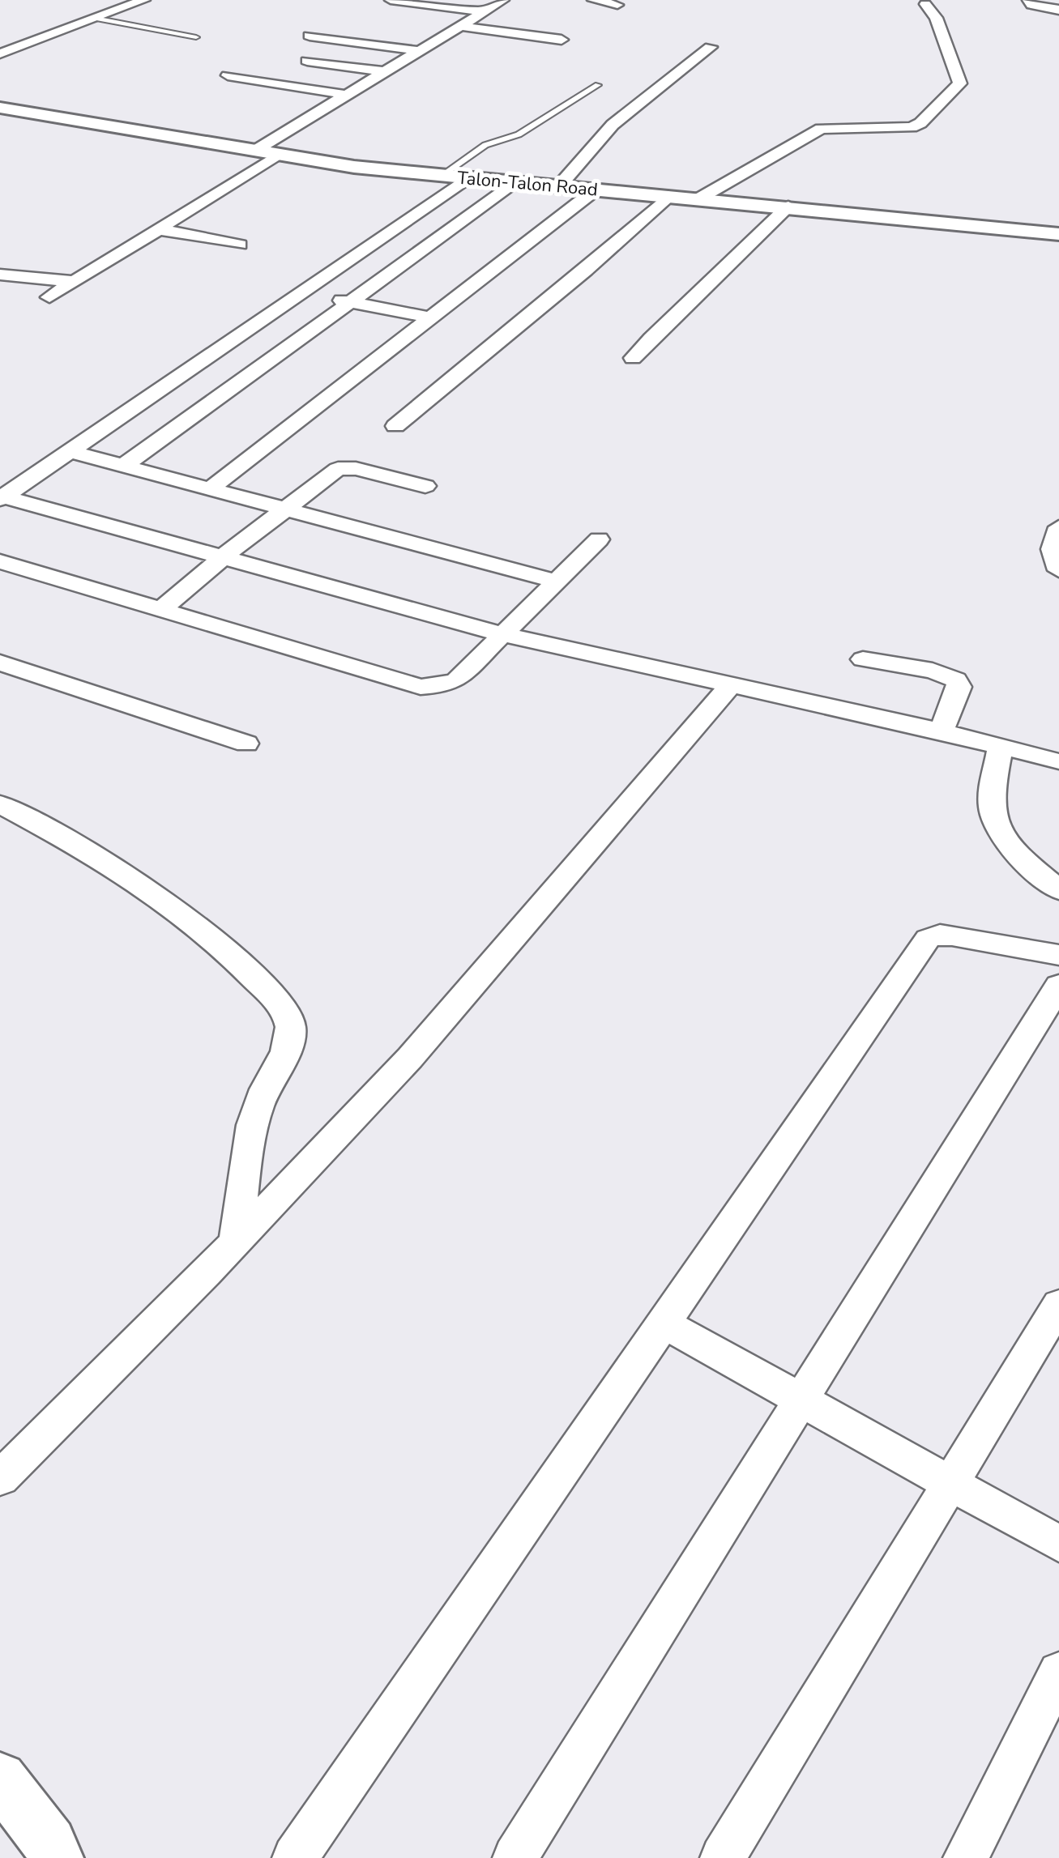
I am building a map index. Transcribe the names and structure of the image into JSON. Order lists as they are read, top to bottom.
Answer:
{
  "streets": {
    "street": ["Talon-Talon Road"]
  }
}
